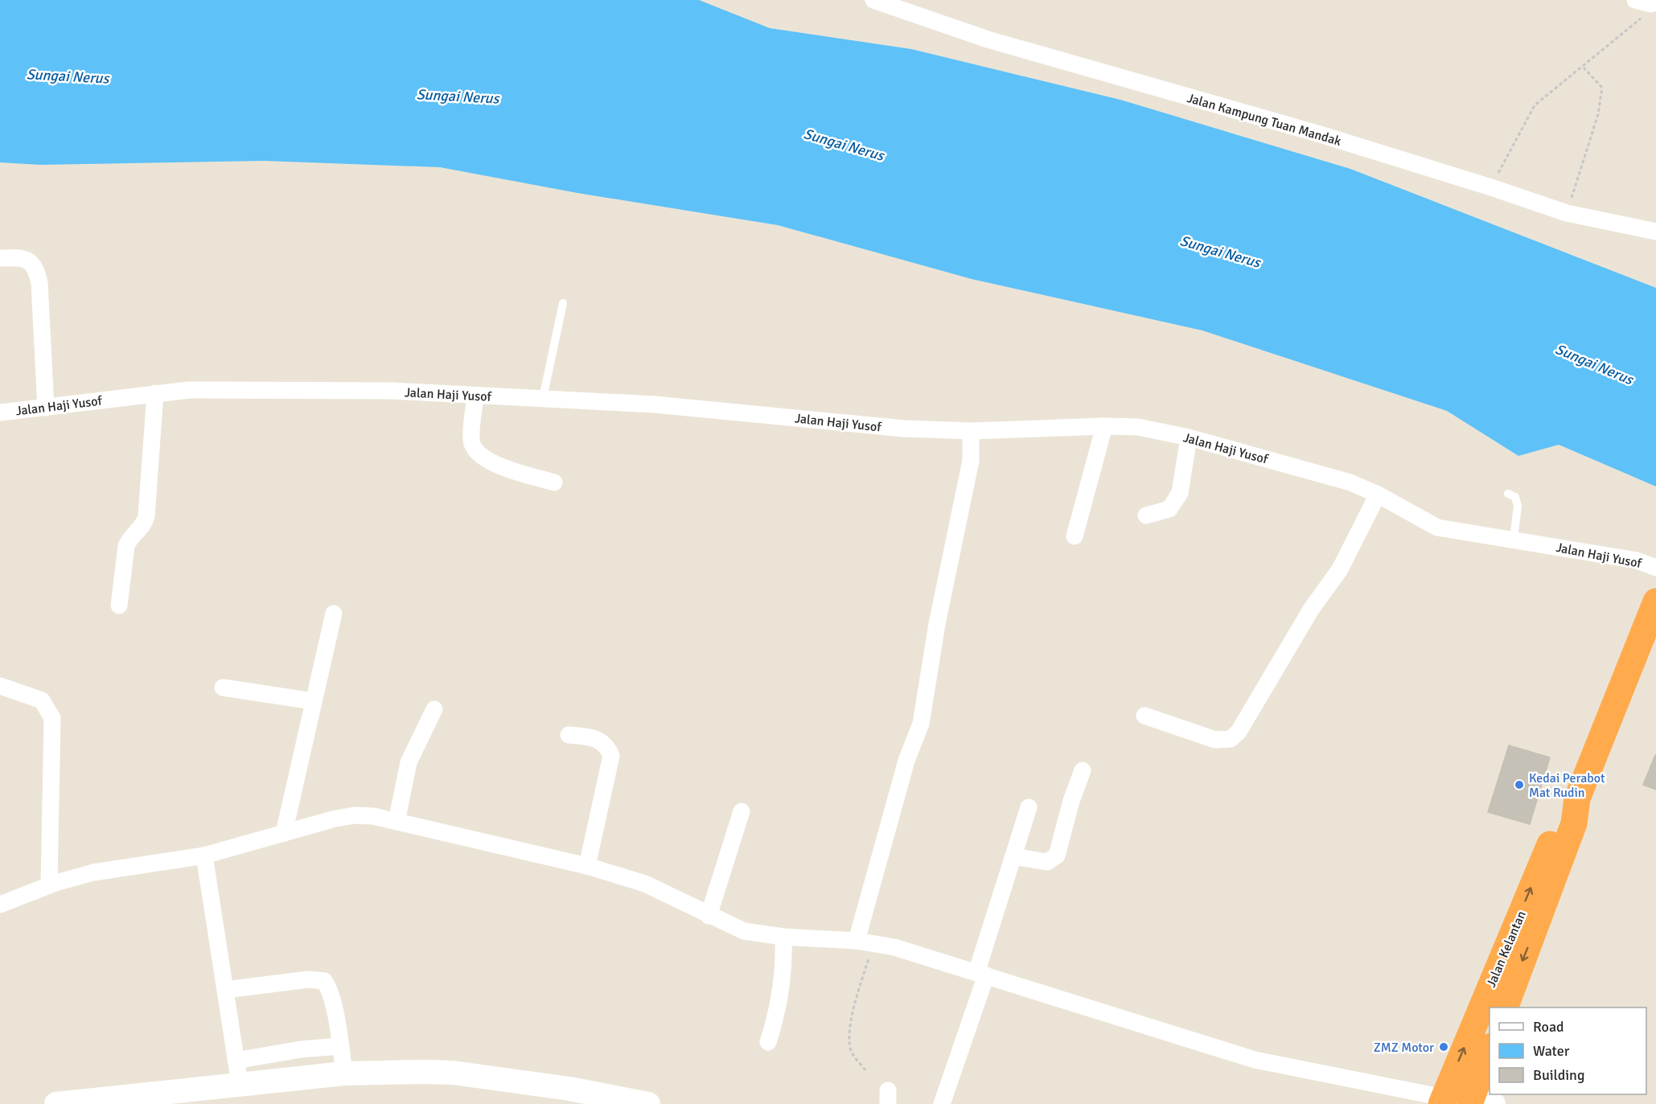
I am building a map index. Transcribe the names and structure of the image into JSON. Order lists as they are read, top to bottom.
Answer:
{
  "streets": {
    "highway": ["Jalan Kelantan"],
    "street": ["Jalan Kampung Tuan Mandak", "Jalan Haji Yusof"]
  },
  "water": ["Sungai Nerus"],
  "places": ["Kedai Perabot Mat Rudin", "ZMZ Motor"],
  "legend": ["Road", "Water", "Building"]
}
